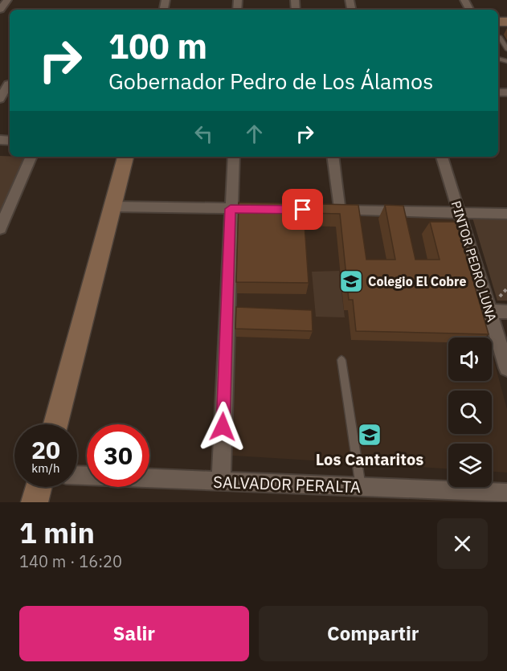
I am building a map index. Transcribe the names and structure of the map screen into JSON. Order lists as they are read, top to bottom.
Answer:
{
  "streets": {
    "street": ["PINTOR PEDRO LUNA", "SALVADOR PERALTA"]
  },
  "places": {
    "school or university": ["Colegio El Cobre", "Los Cantaritos"]
  },
  "page": {
    "turn": ["100 m", "Gobernador Pedro de Los Álamos"],
    "speed": "20 km/h",
    "limit": "30",
    "heading": ["1 min", "140 m · 16:20"],
    "buttons": ["Salir", "Compartir"]
  }
}
